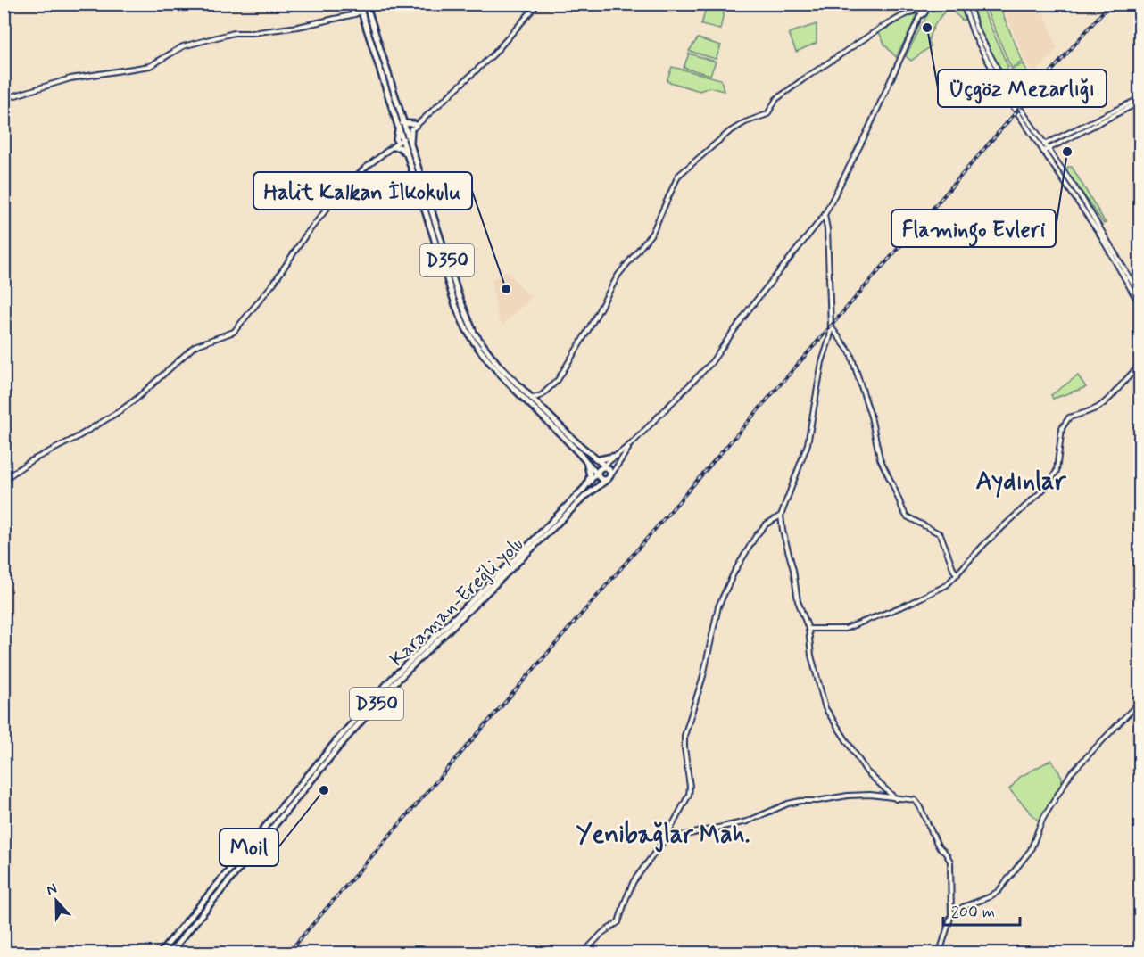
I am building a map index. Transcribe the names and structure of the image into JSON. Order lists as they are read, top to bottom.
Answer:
{
  "streets": {
    "highway": ["D350", "Karaman-Ereğli yolu"]
  },
  "crossings": [
    ["D350", "Karaman-Ereğli yolu"]
  ],
  "districts": ["Aydınlar", "Yenibağlar Mah."],
  "places": [
    "Üçgöz Mezarlığı",
    "Flamingo Evleri",
    "Halit Kalkan İlkokulu",
    "Moil"
  ],
  "scale_bar": "200 m",
  "north": "top"
}
